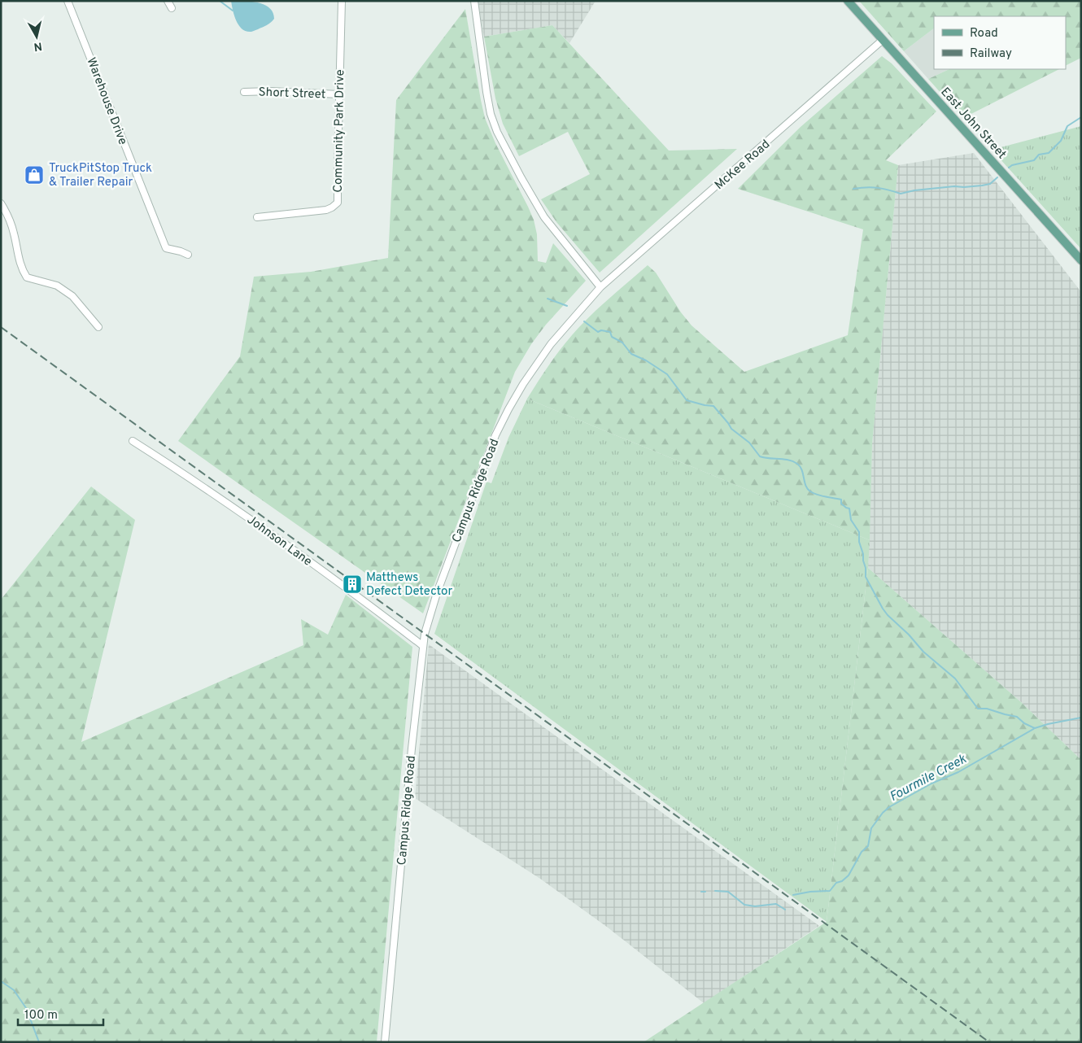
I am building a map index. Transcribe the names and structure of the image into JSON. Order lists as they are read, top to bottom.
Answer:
{
  "streets": {
    "main road": ["East John Street"],
    "street": [
      "Short Street",
      "Warehouse Drive",
      "Community Park Drive",
      "McKee Road",
      "Campus Ridge Road",
      "Johnson Lane"
    ]
  },
  "crossings": [
    ["Short Street", "Community Park Drive"],
    ["East John Street", "McKee Road"],
    ["McKee Road", "Campus Ridge Road"],
    ["Campus Ridge Road", "Johnson Lane"]
  ],
  "water": ["Fourmile Creek"],
  "places": {
    "shop": ["TruckPitStop Truck & Trailer Repair"],
    "building": ["Matthews Defect Detector"]
  },
  "legend": ["Road", "Railway"],
  "scale_bar": "100 m",
  "north": "bottom"
}
